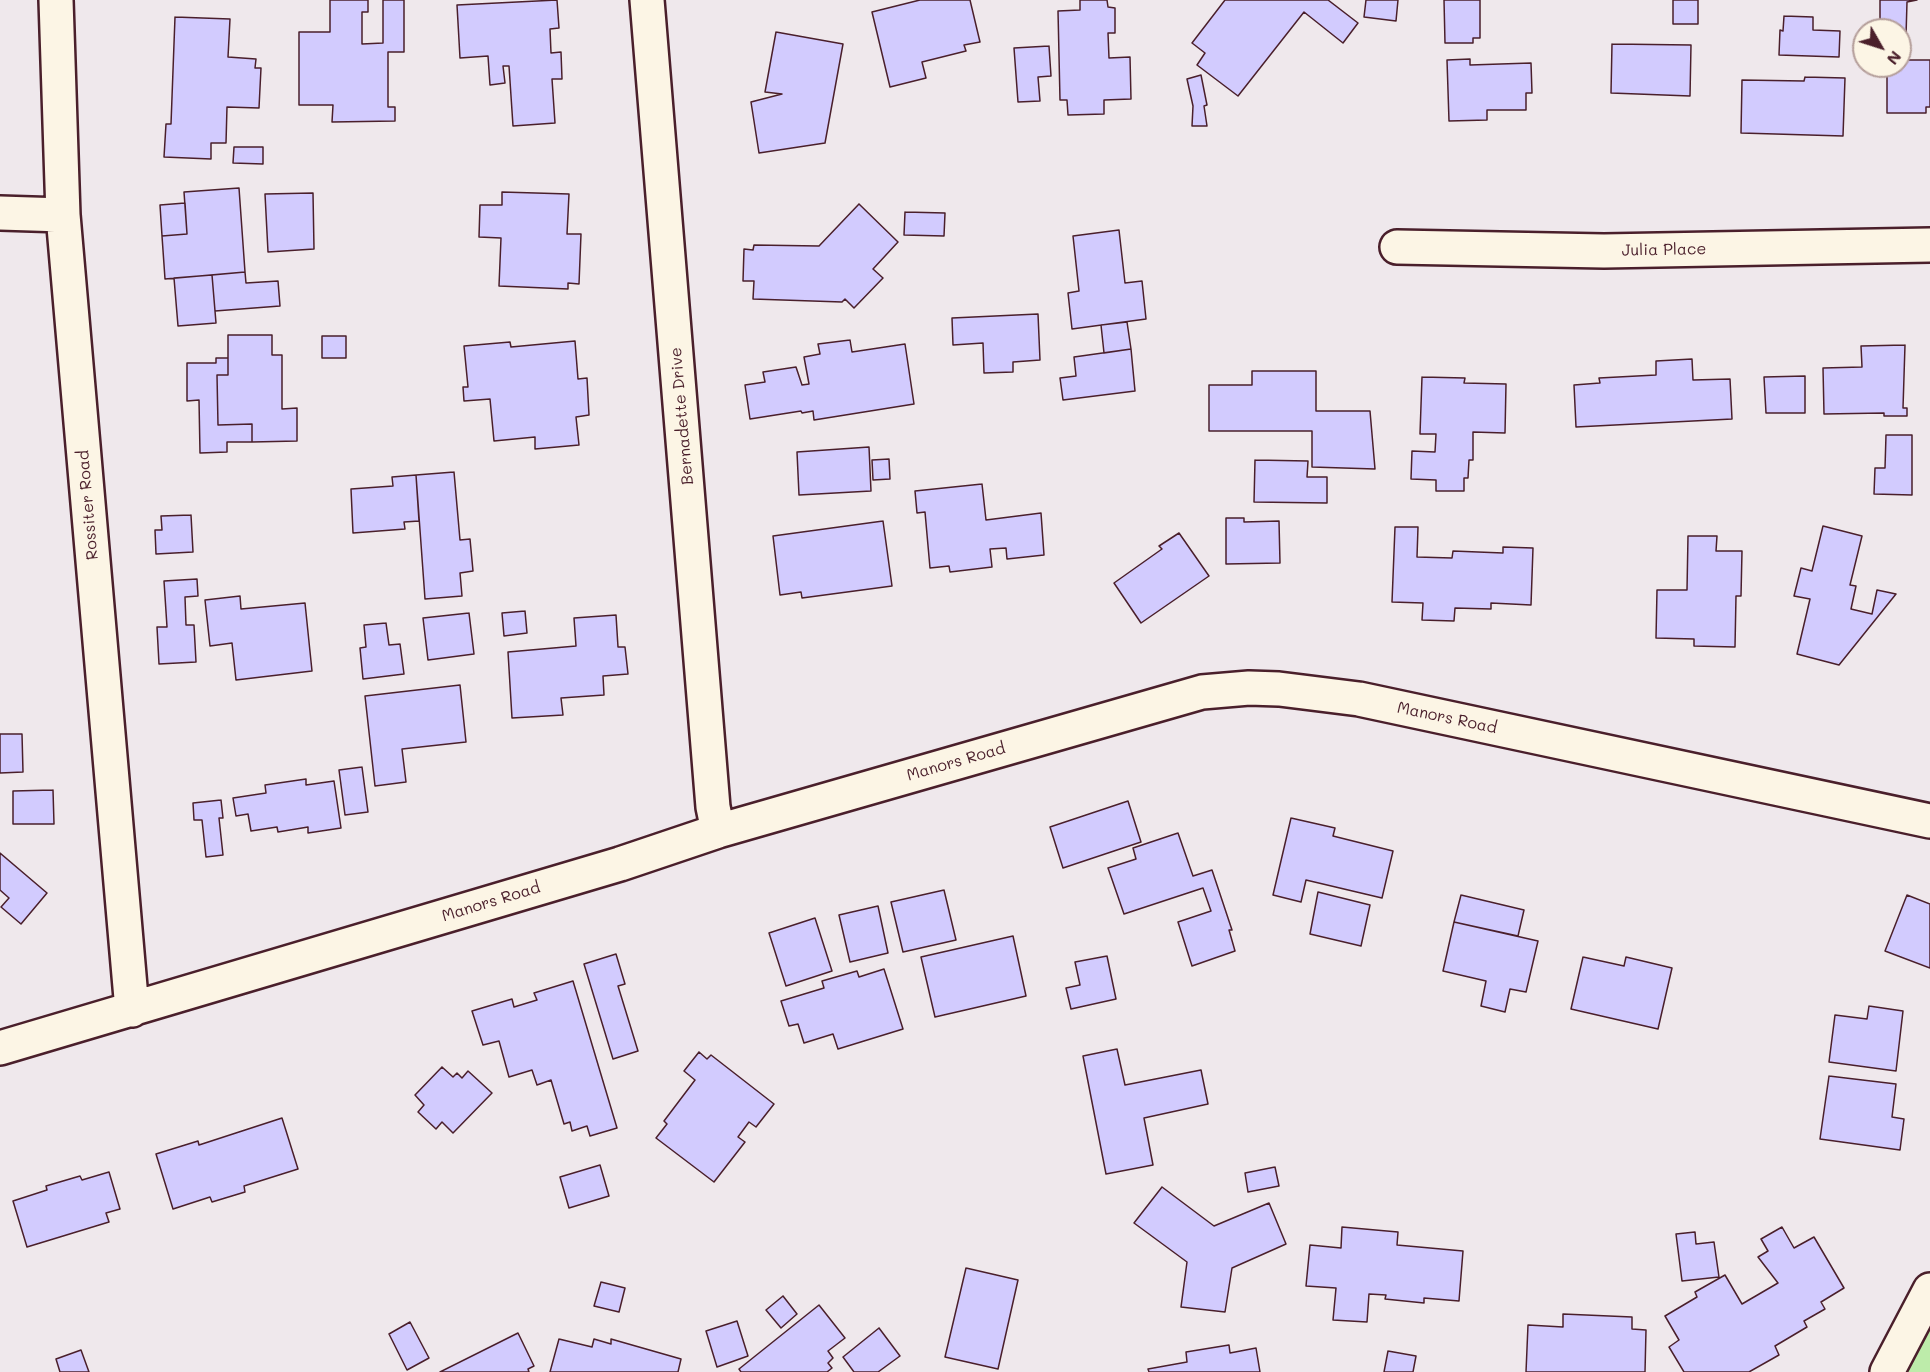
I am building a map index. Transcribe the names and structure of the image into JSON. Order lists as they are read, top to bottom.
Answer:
{
  "streets": {
    "street": [
      "Julia Place",
      "Bernadette Drive",
      "Rossiter Road",
      "Manors Road"
    ]
  },
  "crossings": [
    ["Bernadette Drive", "Manors Road"],
    ["Rossiter Road", "Manors Road"]
  ],
  "north": "bottom right"
}
